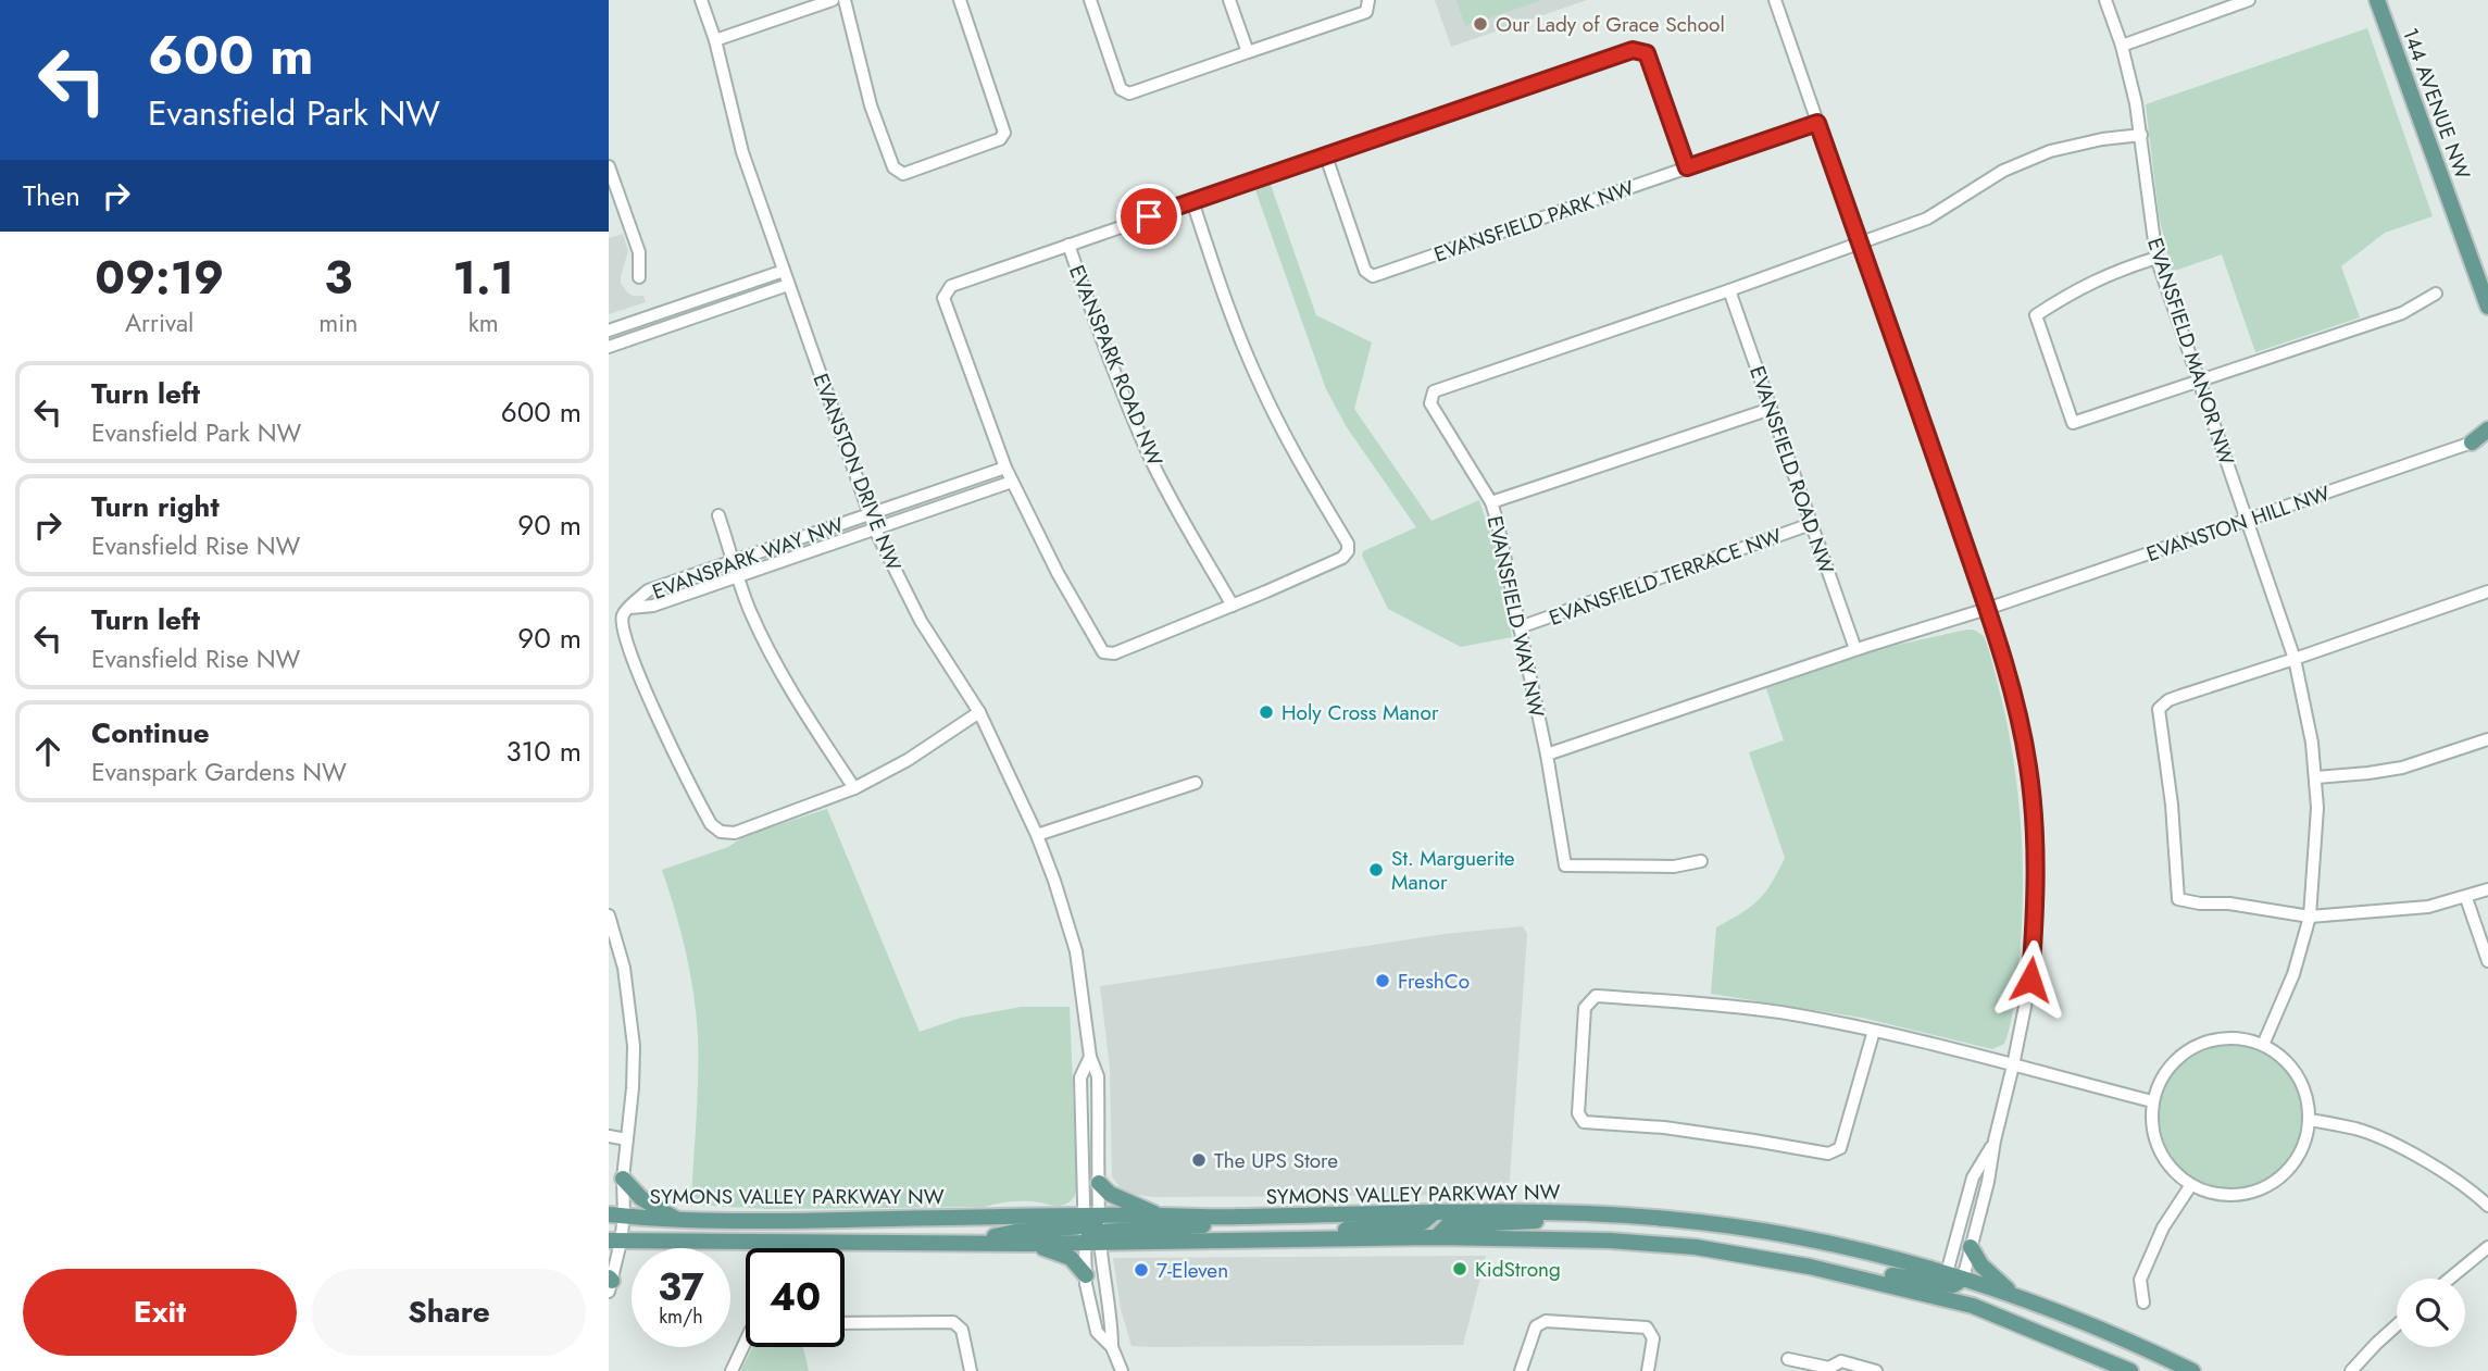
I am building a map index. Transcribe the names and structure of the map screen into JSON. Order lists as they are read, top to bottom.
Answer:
{
  "streets": {
    "main road": ["144 AVENUE NW", "SYMONS VALLEY PARKWAY NW"],
    "street": [
      "EVANSFIELD PARK NW",
      "EVANSFIELD MANOR NW",
      "EVANSPARK ROAD NW",
      "EVANSFIELD ROAD NW",
      "EVANSTON DRIVE NW",
      "EVANSTON HILL NW",
      "EVANSPARK WAY NW",
      "EVANSFIELD TERRACE NW",
      "EVANSFIELD WAY NW"
    ]
  },
  "crossings": [
    ["EVANSFIELD MANOR NW", "EVANSTON HILL NW"],
    ["EVANSFIELD MANOR NW", "EVANSFIELD WAY NW"],
    ["EVANSFIELD ROAD NW", "EVANSFIELD TERRACE NW"],
    ["EVANSFIELD ROAD NW", "EVANSFIELD WAY NW"],
    ["EVANSTON DRIVE NW", "EVANSPARK WAY NW"],
    ["EVANSTON DRIVE NW", "SYMONS VALLEY PARKWAY NW"],
    ["EVANSFIELD TERRACE NW", "EVANSFIELD WAY NW"]
  ],
  "places": [
    "Our Lady of Grace School",
    "Holy Cross Manor",
    "St. Marguerite Manor",
    "FreshCo",
    "The UPS Store",
    "KidStrong",
    "7-Eleven"
  ],
  "page": {
    "turn": ["600 m", "Evansfield Park NW"],
    "then": "Then",
    "eta": [
      "09:19",
      "Arrival",
      "3",
      "min",
      "1.1",
      "km"
    ],
    "list": [
      {
        "name": "Turn left",
        "note": "Evansfield Park NW",
        "value": "600 m"
      },
      {
        "name": "Turn right",
        "note": "Evansfield Rise NW",
        "value": "90 m"
      },
      {
        "name": "Turn left",
        "note": "Evansfield Rise NW",
        "value": "90 m"
      },
      {
        "name": "Continue",
        "note": "Evanspark Gardens NW",
        "value": "310 m"
      }
    ],
    "speed": "37 km/h",
    "limit": "40",
    "buttons": ["Exit", "Share"]
  }
}
